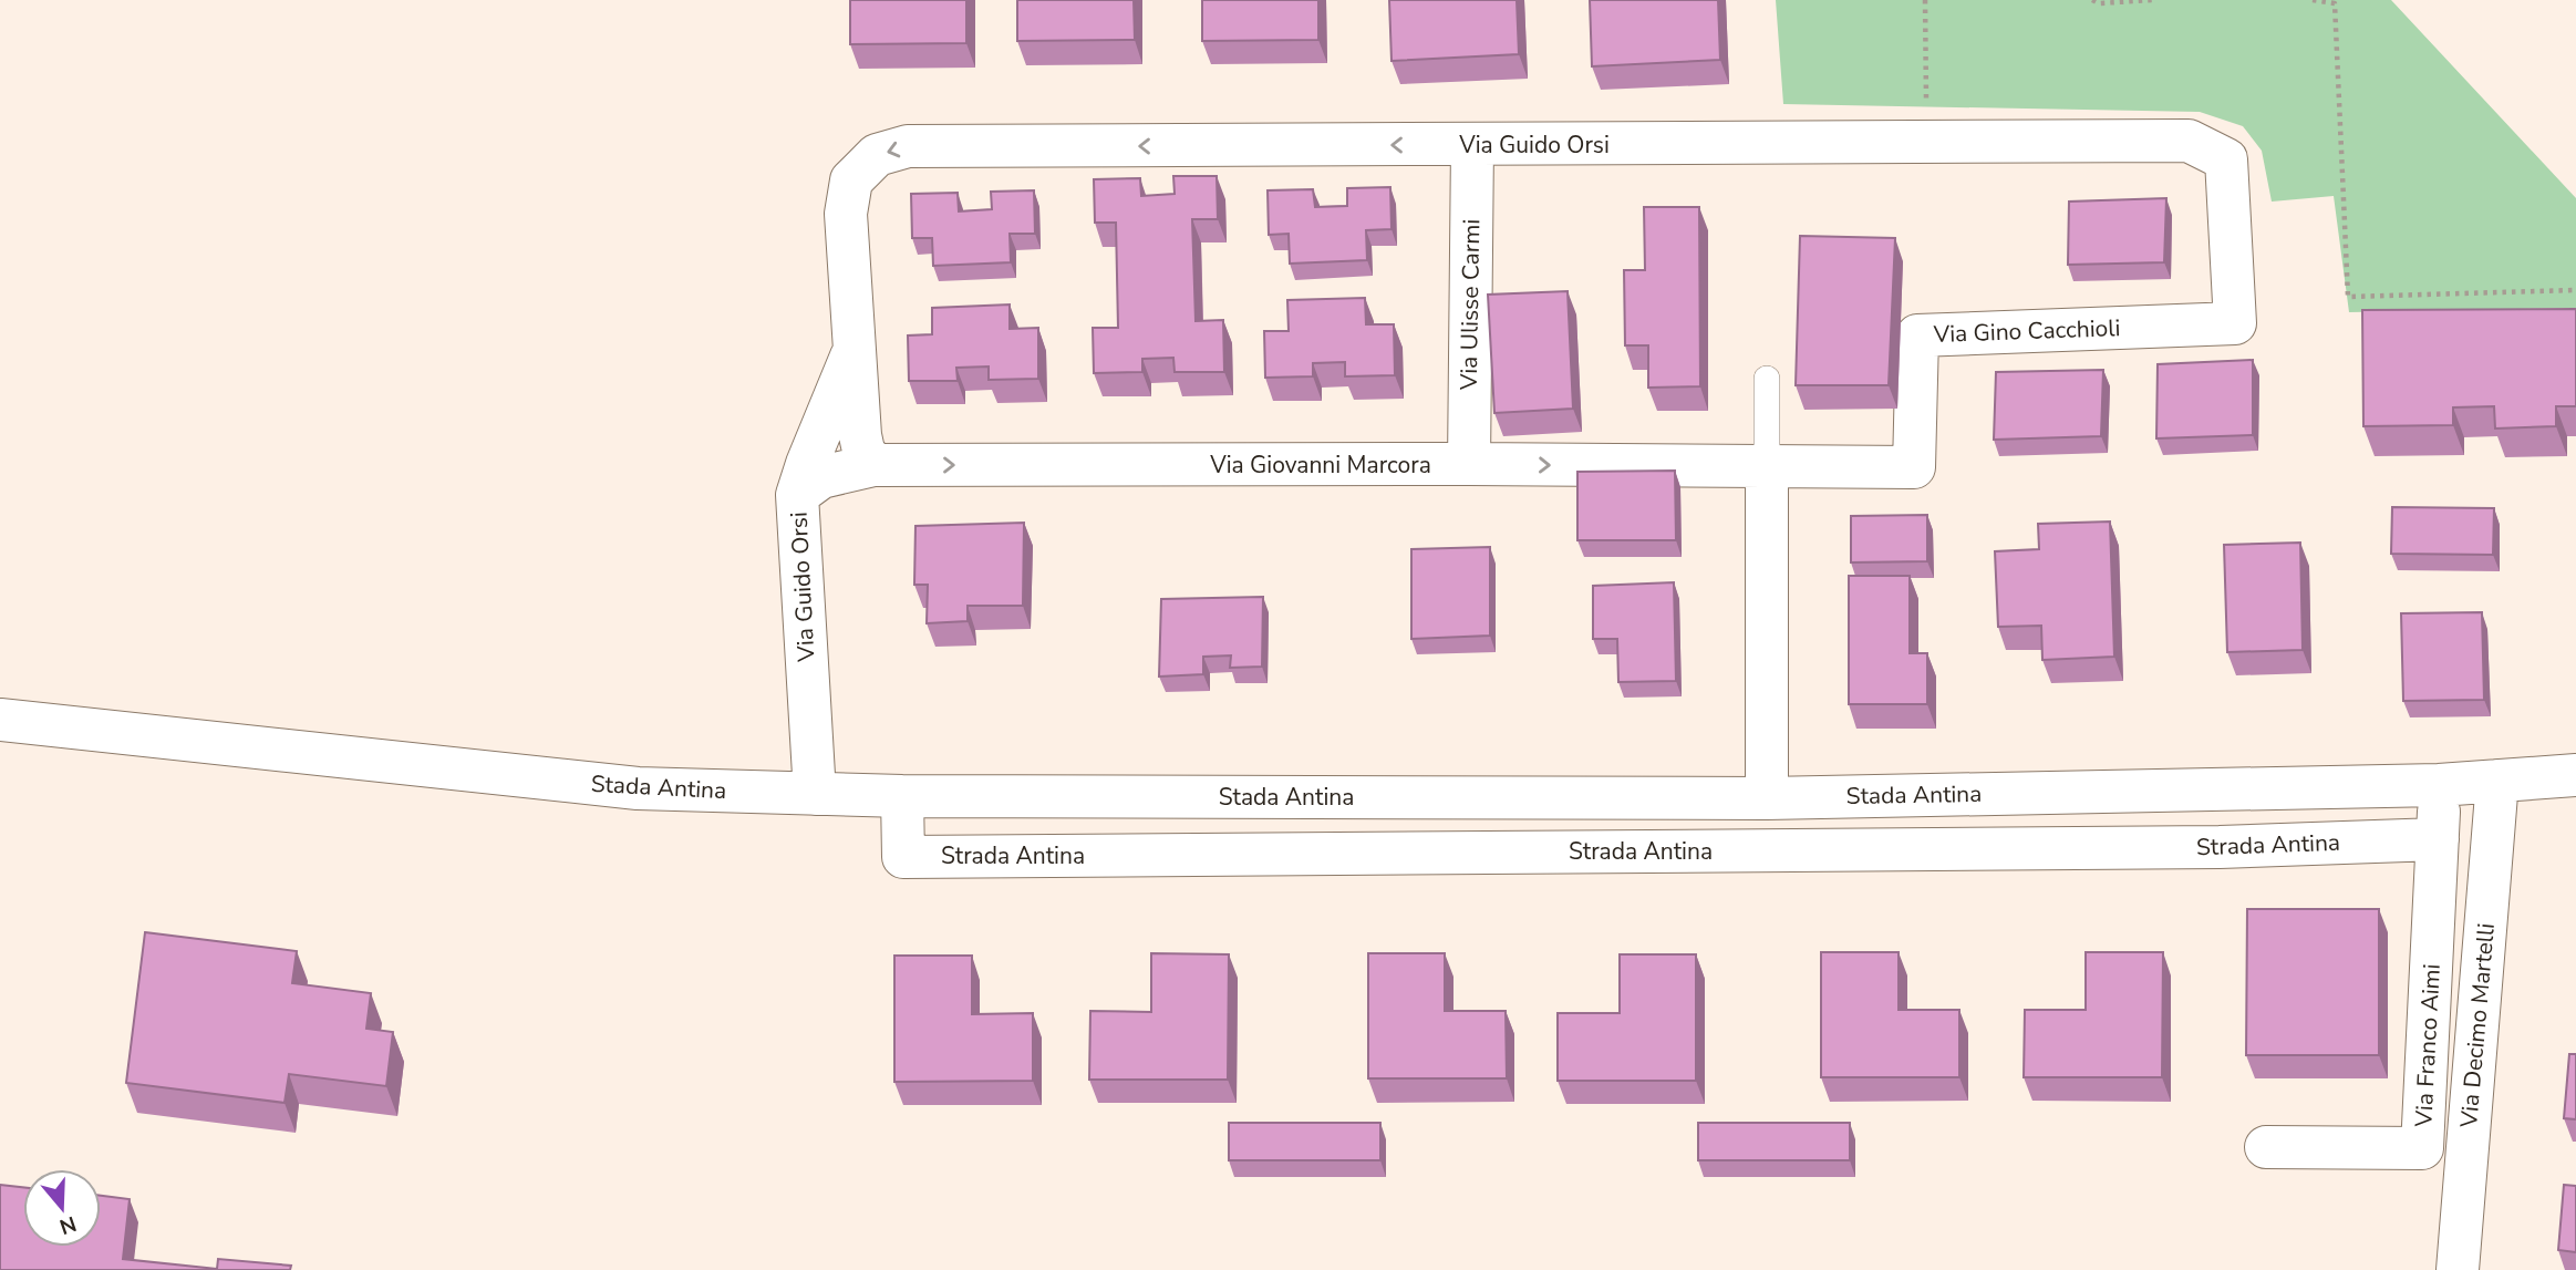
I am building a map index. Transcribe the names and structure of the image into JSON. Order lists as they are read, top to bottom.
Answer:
{
  "streets": {
    "street": [
      "Via Guido Orsi",
      "Via Ulisse Carmi",
      "Via Gino Cacchioli",
      "Via Giovanni Marcora",
      "Stada Antina",
      "Strada Antina",
      "Via Decimo Martelli",
      "Via Franco Aimi"
    ]
  },
  "crossings": [
    ["Via Guido Orsi", "Via Ulisse Carmi"],
    ["Via Guido Orsi", "Via Gino Cacchioli"],
    ["Via Guido Orsi", "Via Giovanni Marcora"],
    ["Via Guido Orsi", "Stada Antina"],
    ["Via Ulisse Carmi", "Via Giovanni Marcora"],
    ["Via Gino Cacchioli", "Via Giovanni Marcora"],
    ["Stada Antina", "Strada Antina"],
    ["Stada Antina", "Via Decimo Martelli"],
    ["Stada Antina", "Via Franco Aimi"],
    ["Strada Antina", "Via Franco Aimi"]
  ],
  "one_way": ["Via Giovanni Marcora"],
  "north": "bottom"
}
